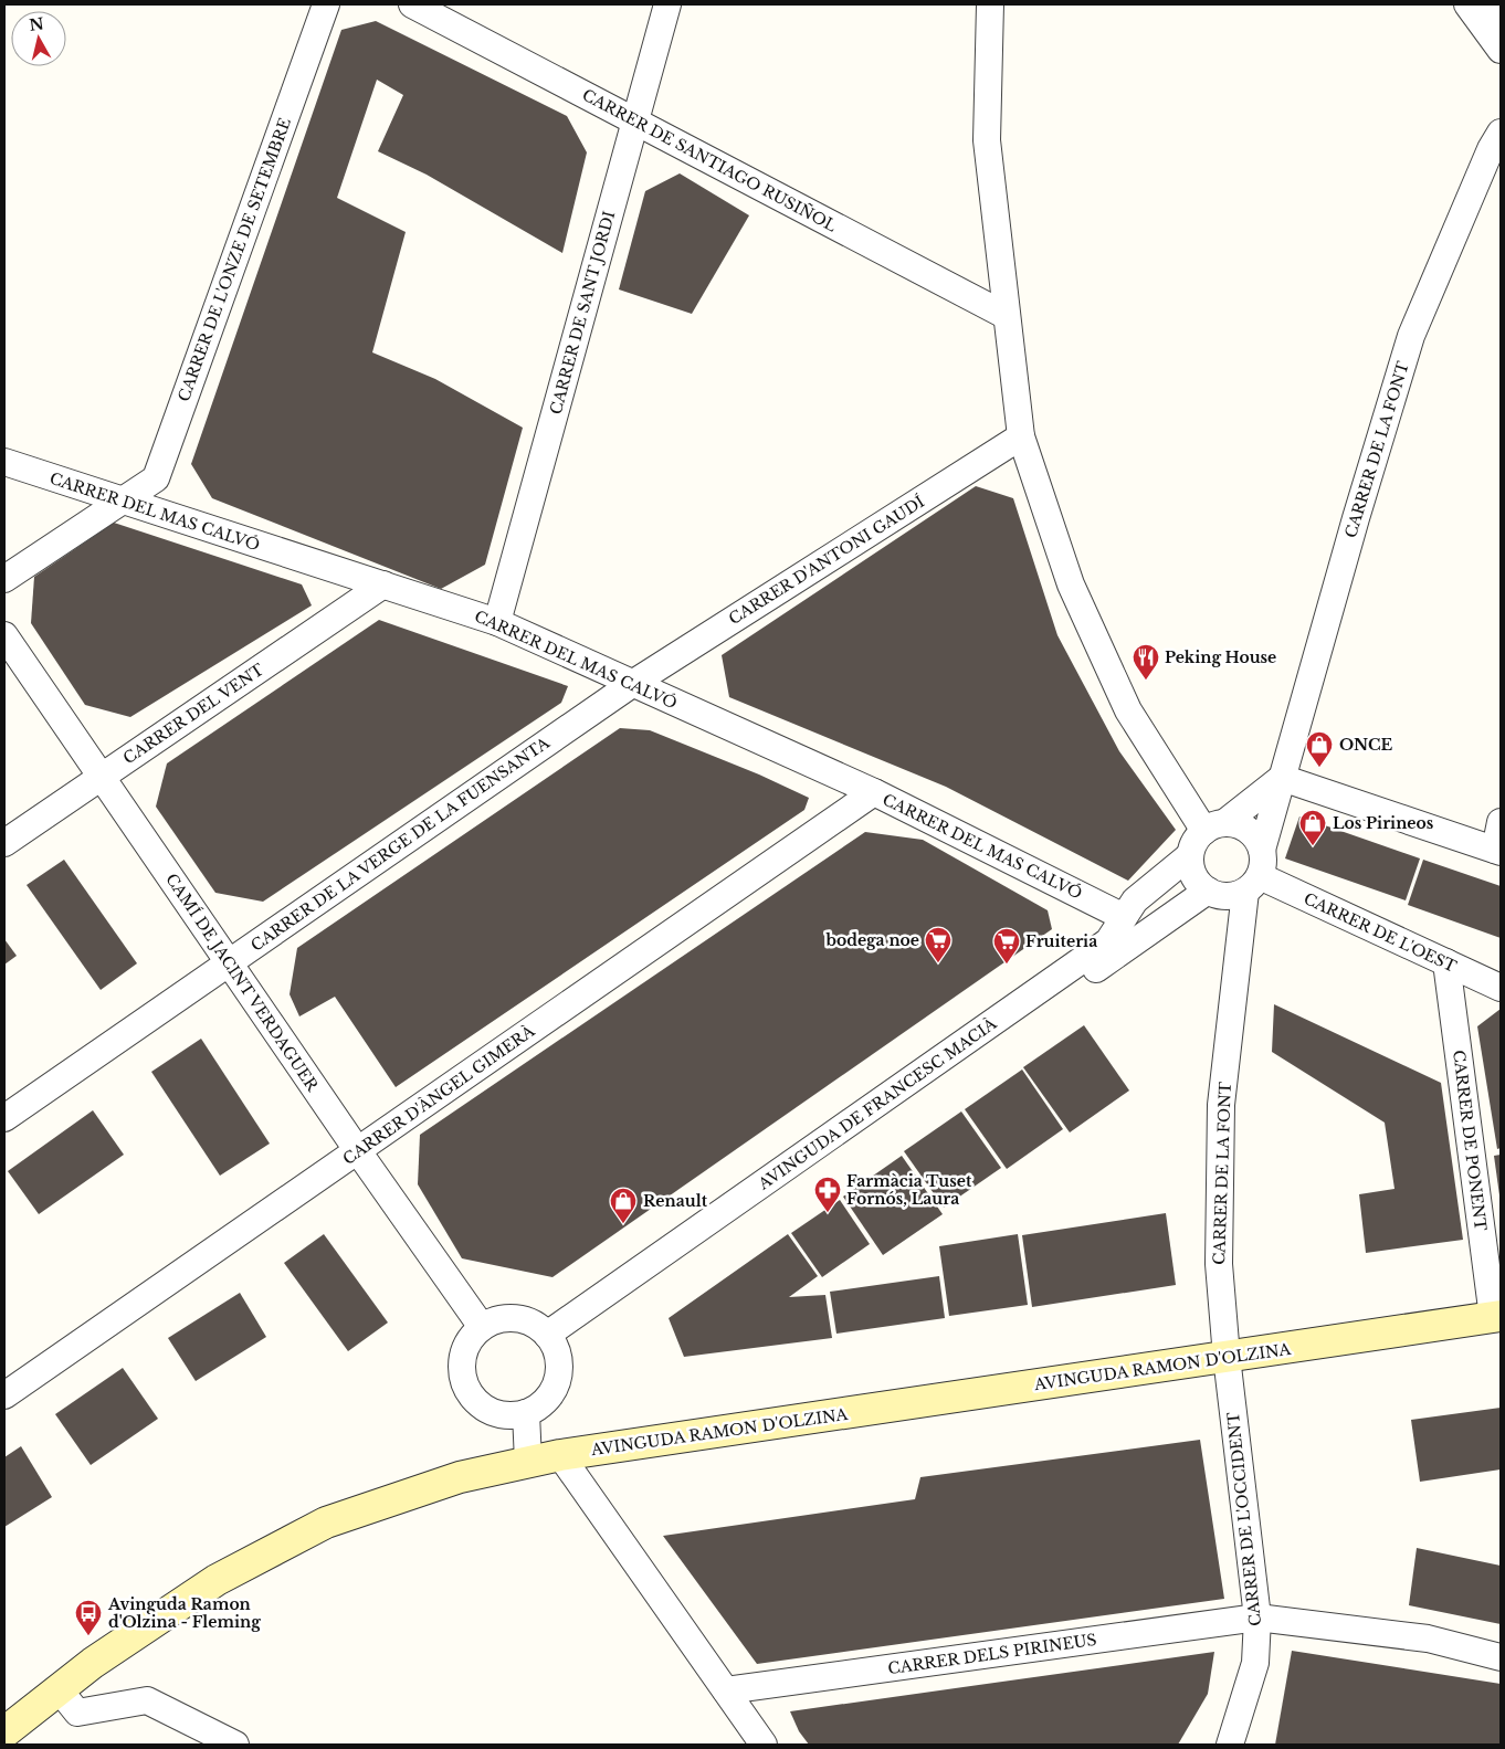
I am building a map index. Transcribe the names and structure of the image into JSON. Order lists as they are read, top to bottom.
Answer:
{
  "streets": {
    "street": [
      "CARRER DE SANTIAGO RUSIÑOL",
      "CARRER DE L'ONZE DE SETEMBRE",
      "CARRER DE SANT JORDI",
      "CARRER DE LA FONT",
      "CARRER DEL MAS CALVÓ",
      "CARRER D'ANTONI GAUDÍ",
      "CARRER DEL VENT",
      "CARRER DE LA VERGE DE LA FUENSANTA",
      "CARRER DE L'OEST",
      "CAMÍ DE JACINT VERDAGUER",
      "CARRER D'ÀNGEL GIMERÀ",
      "AVINGUDA DE FRANCESC MACIÀ",
      "CARRER DE PONENT",
      "AVINGUDA RAMON D'OLZINA",
      "CARRER DE L'OCCIDENT",
      "CARRER DELS PIRINEUS"
    ]
  },
  "crossings": [
    ["CARRER DE SANTIAGO RUSIÑOL", "CARRER DE SANT JORDI"],
    ["CARRER DE L'ONZE DE SETEMBRE", "CARRER DEL MAS CALVÓ"],
    ["CARRER DE SANT JORDI", "CARRER DEL MAS CALVÓ"],
    ["CARRER DE LA FONT", "CARRER DE L'OEST"],
    ["CARRER DE LA FONT", "AVINGUDA DE FRANCESC MACIÀ"],
    ["CARRER DE LA FONT", "AVINGUDA RAMON D'OLZINA"],
    ["CARRER DE LA FONT", "CARRER DE L'OCCIDENT"],
    ["CARRER DEL MAS CALVÓ", "CARRER D'ANTONI GAUDÍ"],
    ["CARRER DEL MAS CALVÓ", "CARRER DEL VENT"],
    ["CARRER DEL MAS CALVÓ", "CARRER DE LA VERGE DE LA FUENSANTA"],
    ["CARRER DEL MAS CALVÓ", "CARRER D'ÀNGEL GIMERÀ"],
    ["CARRER DEL MAS CALVÓ", "AVINGUDA DE FRANCESC MACIÀ"],
    ["CARRER D'ANTONI GAUDÍ", "CARRER DE LA VERGE DE LA FUENSANTA"],
    ["CARRER DEL VENT", "CAMÍ DE JACINT VERDAGUER"],
    ["CARRER DE LA VERGE DE LA FUENSANTA", "CAMÍ DE JACINT VERDAGUER"],
    ["CARRER DE L'OEST", "AVINGUDA DE FRANCESC MACIÀ"],
    ["CARRER DE L'OEST", "CARRER DE PONENT"],
    ["CAMÍ DE JACINT VERDAGUER", "CARRER D'ÀNGEL GIMERÀ"],
    ["CAMÍ DE JACINT VERDAGUER", "AVINGUDA DE FRANCESC MACIÀ"],
    ["CARRER DE PONENT", "AVINGUDA RAMON D'OLZINA"],
    ["AVINGUDA RAMON D'OLZINA", "CARRER DE L'OCCIDENT"],
    ["CARRER DE L'OCCIDENT", "CARRER DELS PIRINEUS"]
  ],
  "places": {
    "restaurant": ["Peking House"],
    "shop": ["ONCE", "Los Pirineos", "Renault"],
    "supermarket": ["bodega noe", "Fruiteria"],
    "pharmacy": ["Farmàcia Tuset Fornós, Laura"],
    "bus stop": ["Avinguda Ramon d'Olzina - Fleming"]
  },
  "north": "top"
}
